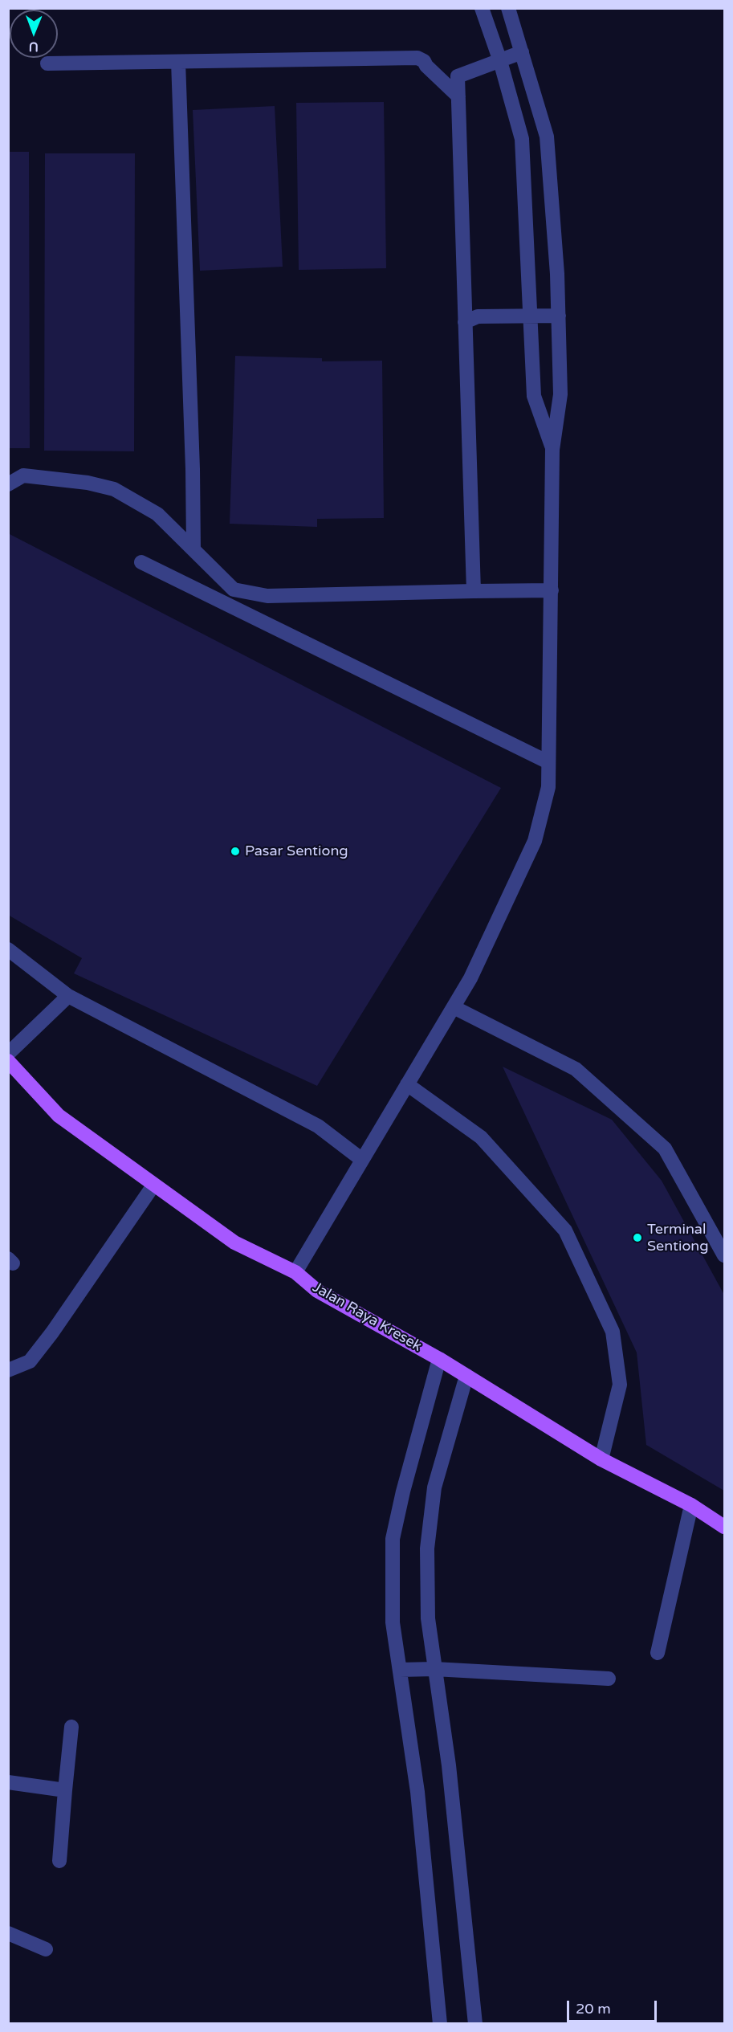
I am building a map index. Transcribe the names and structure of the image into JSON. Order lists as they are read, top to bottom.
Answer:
{
  "streets": {
    "main road": ["Jalan Raya Kresek"]
  },
  "places": ["Pasar Sentiong", "Terminal Sentiong"],
  "scale_bar": "20 m",
  "north": "bottom"
}
